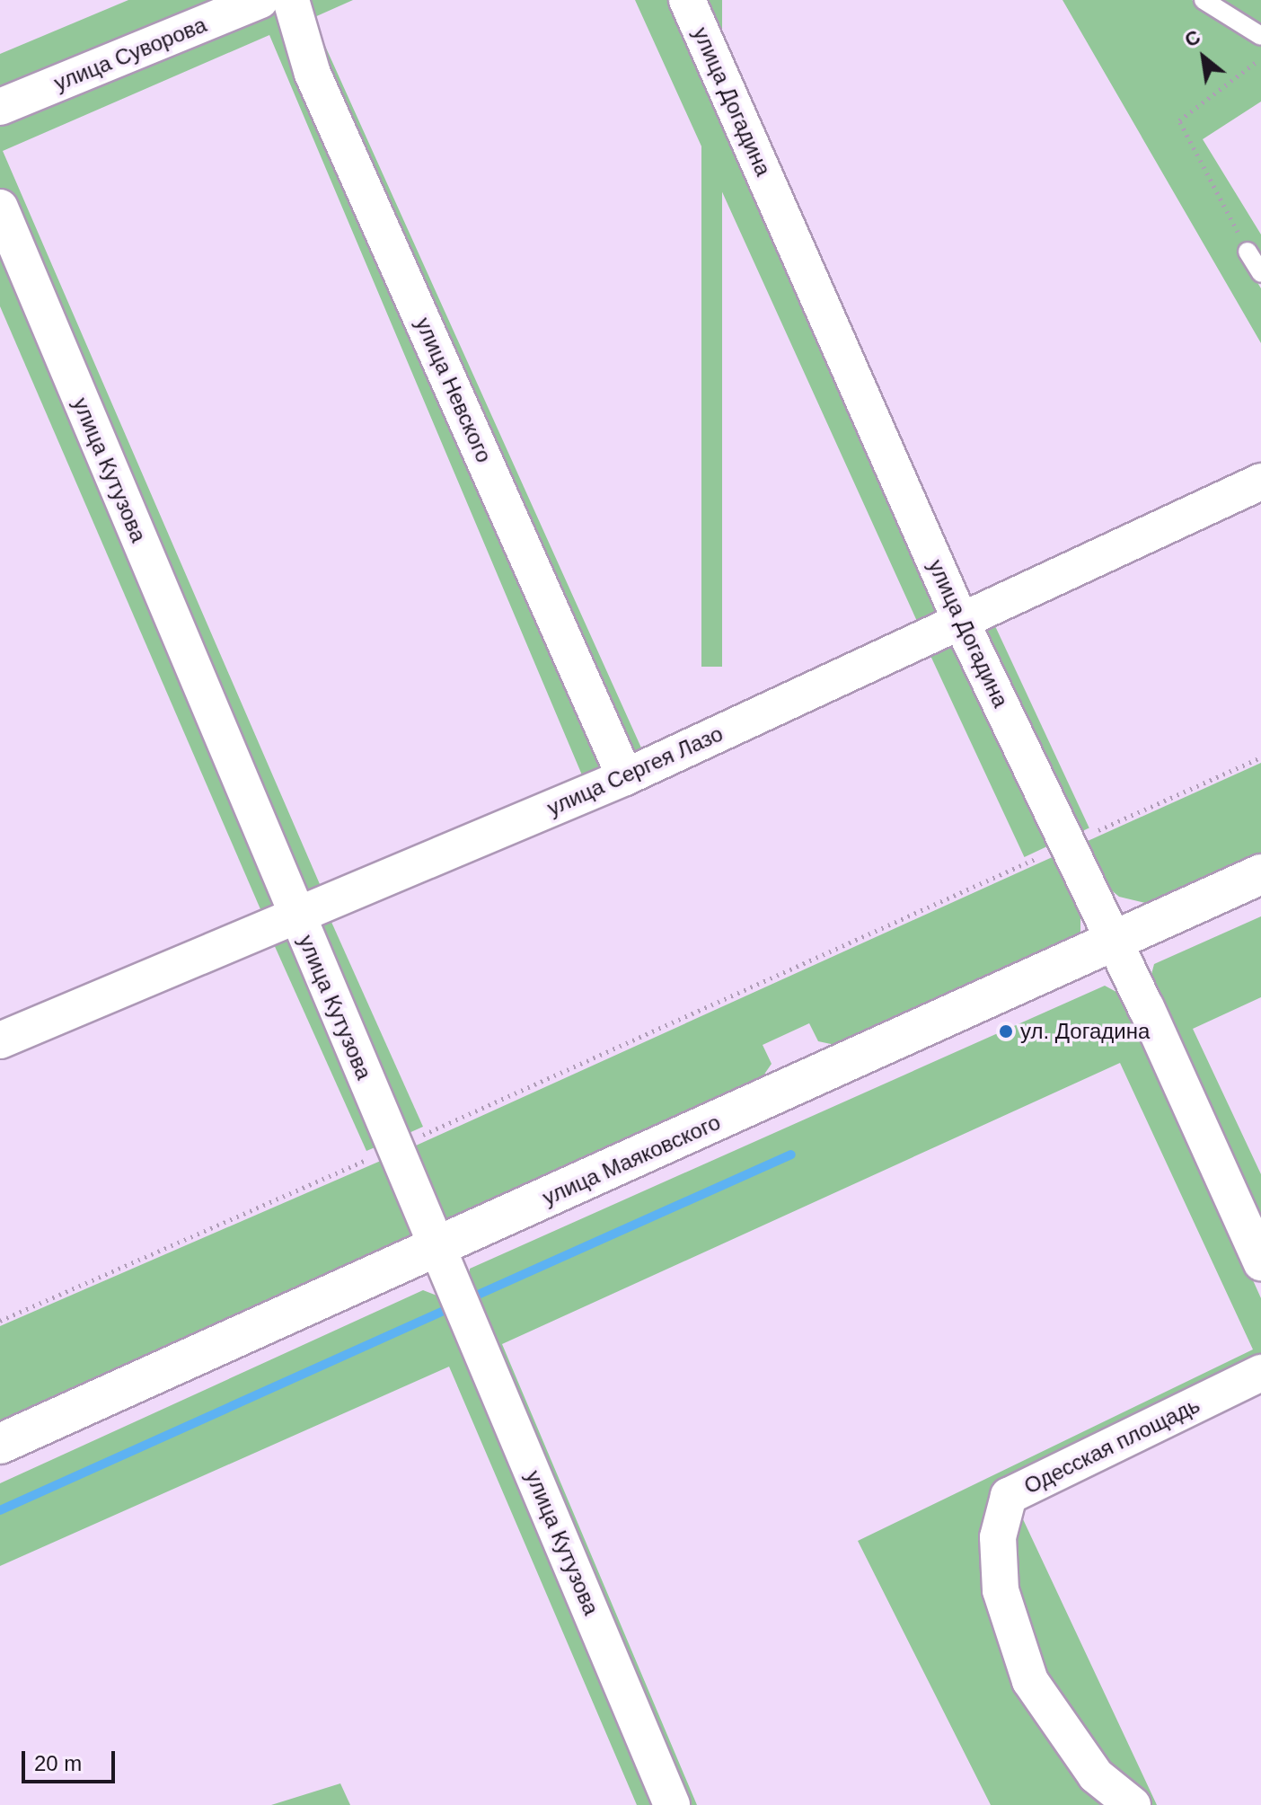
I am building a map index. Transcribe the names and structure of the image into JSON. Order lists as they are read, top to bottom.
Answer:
{
  "streets": {
    "main road": ["улица Маяковского"],
    "street": [
      "улица Суворова",
      "улица Догадина",
      "улица Невского",
      "улица Кутузова",
      "улица Сергея Лазо",
      "Одесская площадь"
    ]
  },
  "crossings": [
    ["улица Догадина", "улица Сергея Лазо"],
    ["улица Догадина", "улица Маяковского"],
    ["улица Невского", "улица Сергея Лазо"],
    ["улица Кутузова", "улица Сергея Лазо"],
    ["улица Кутузова", "улица Маяковского"]
  ],
  "places": ["ул. Догадина"],
  "scale_bar": "20 m",
  "north": "top left"
}
